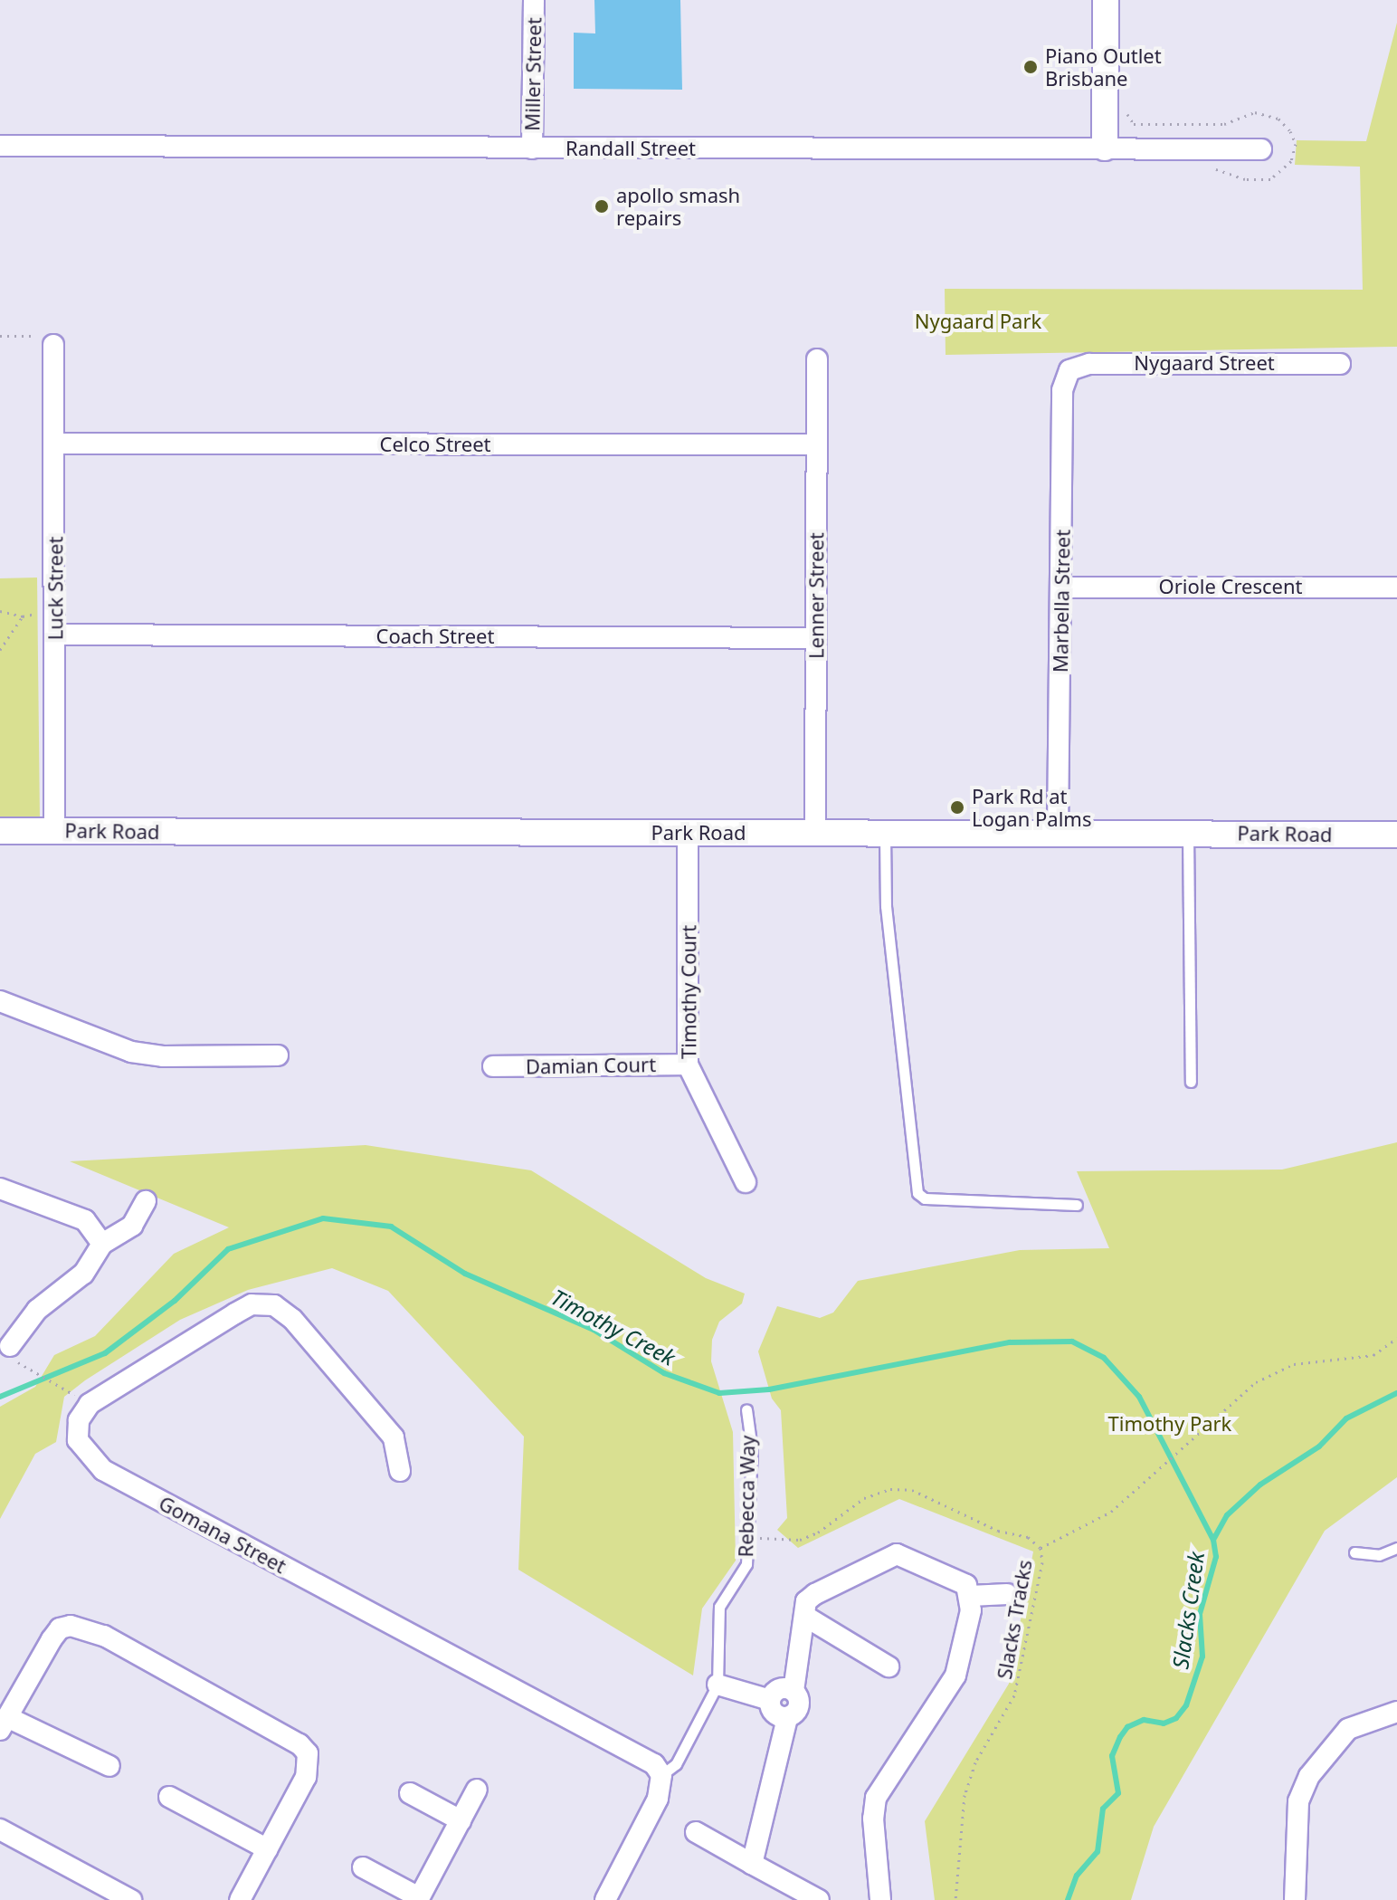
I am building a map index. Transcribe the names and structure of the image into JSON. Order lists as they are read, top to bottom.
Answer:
{
  "streets": {
    "street": [
      "Miller Street",
      "Randall Street",
      "Nygaard Street",
      "Celco Street",
      "Oriole Crescent",
      "Luck Street",
      "Lenner Street",
      "Marbella Street",
      "Coach Street",
      "Park Road",
      "Timothy Court",
      "Damian Court",
      "Gomana Street"
    ],
    "lane": ["Rebecca Way"],
    "path": ["Slacks Tracks"]
  },
  "crossings": [
    ["Miller Street", "Randall Street"],
    ["Nygaard Street", "Marbella Street"],
    ["Celco Street", "Luck Street"],
    ["Celco Street", "Lenner Street"],
    ["Oriole Crescent", "Marbella Street"],
    ["Luck Street", "Coach Street"],
    ["Luck Street", "Park Road"],
    ["Lenner Street", "Coach Street"],
    ["Lenner Street", "Park Road"],
    ["Marbella Street", "Park Road"],
    ["Park Road", "Timothy Court"],
    ["Timothy Court", "Damian Court"],
    ["Rebecca Way", "Gomana Street"],
    ["Rebecca Way", "Slacks Tracks"]
  ],
  "water": ["Timothy Creek", "Slacks Creek"],
  "parks": ["Nygaard Park", "Timothy Park"],
  "places": ["Piano Outlet Brisbane", "apollo smash repairs", "Park Rd at Logan Palms"]
}
